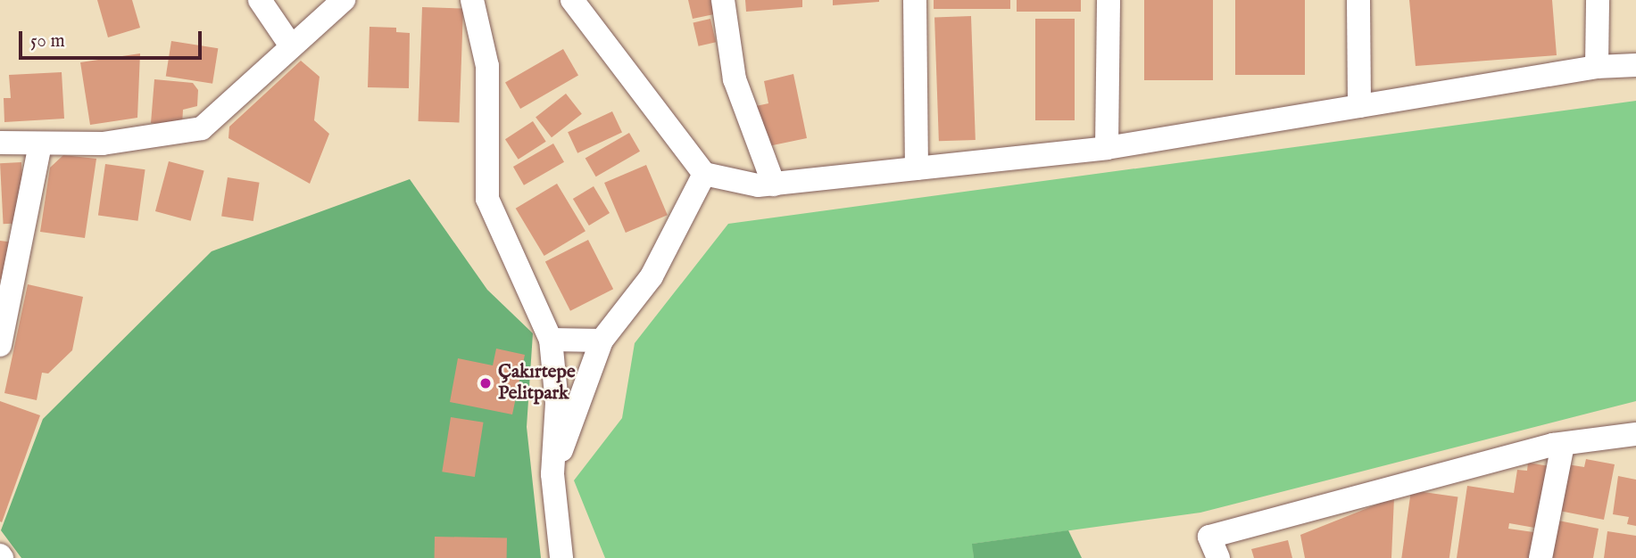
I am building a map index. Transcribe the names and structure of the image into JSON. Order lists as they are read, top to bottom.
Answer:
{
  "places": ["Çakırtepe Pelitpark"],
  "scale_bar": "50 m"
}
